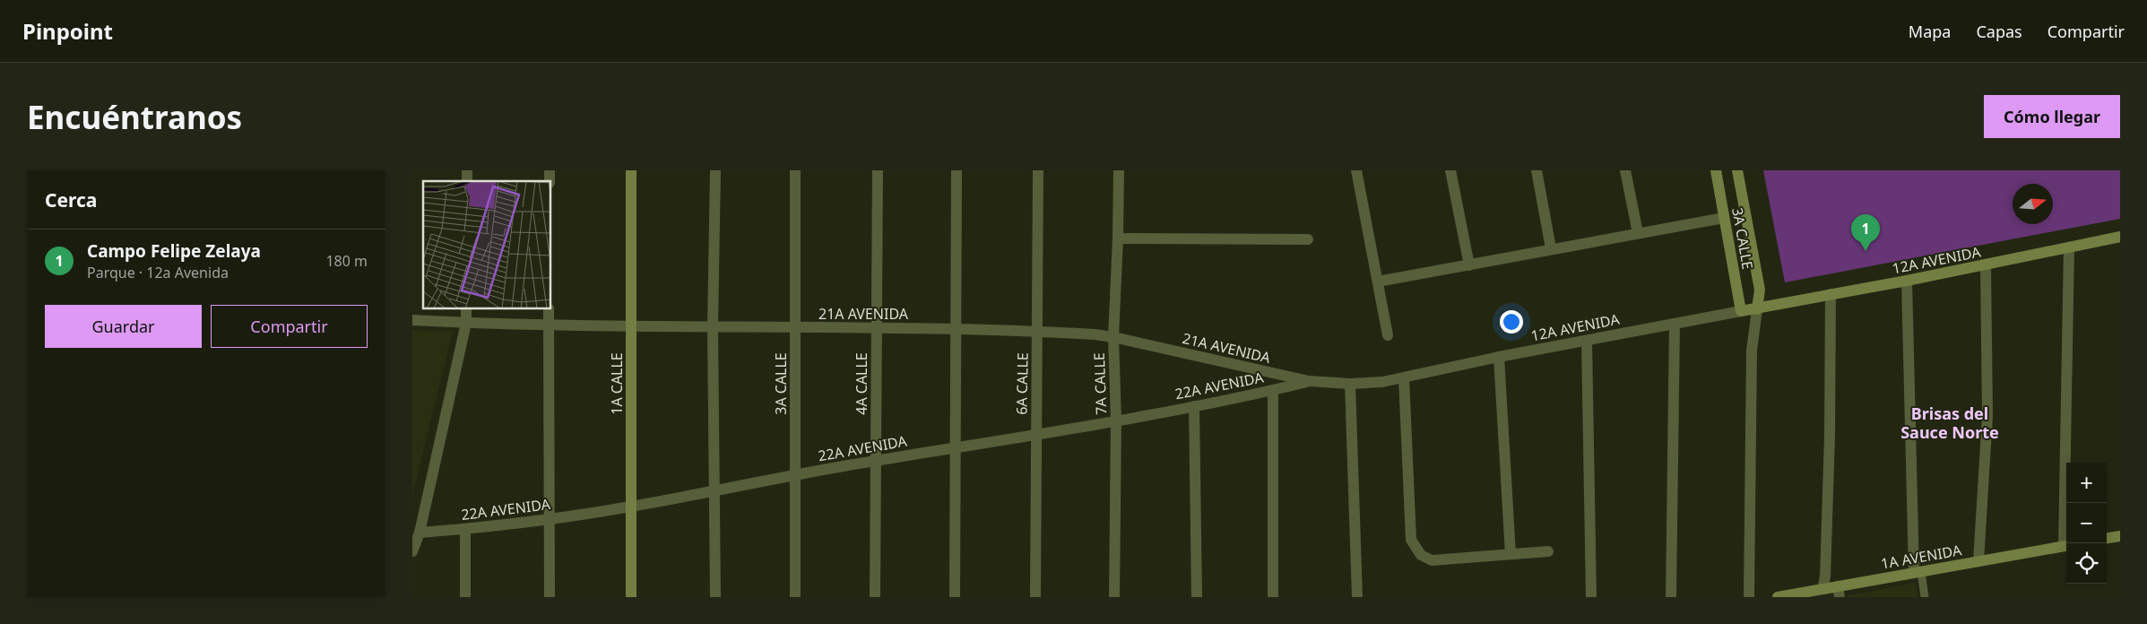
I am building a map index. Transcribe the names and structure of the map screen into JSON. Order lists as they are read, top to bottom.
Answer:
{
  "streets": {
    "street": [
      "3A CALLE",
      "12A AVENIDA",
      "21A AVENIDA",
      "1A CALLE",
      "4A CALLE",
      "6A CALLE",
      "7A CALLE",
      "22A AVENIDA",
      "1A AVENIDA"
    ]
  },
  "crossings": [
    ["3A CALLE", "12A AVENIDA"],
    ["3A CALLE", "21A AVENIDA"],
    ["3A CALLE", "22A AVENIDA"],
    ["12A AVENIDA", "21A AVENIDA"],
    ["12A AVENIDA", "22A AVENIDA"],
    ["21A AVENIDA", "1A CALLE"],
    ["21A AVENIDA", "4A CALLE"],
    ["21A AVENIDA", "6A CALLE"],
    ["21A AVENIDA", "7A CALLE"],
    ["21A AVENIDA", "22A AVENIDA"],
    ["1A CALLE", "22A AVENIDA"],
    ["4A CALLE", "22A AVENIDA"],
    ["6A CALLE", "22A AVENIDA"],
    ["7A CALLE", "22A AVENIDA"]
  ],
  "districts": ["Brisas del Sauce Norte"],
  "north": "right",
  "page": {
    "header": "Pinpoint",
    "nav": ["Mapa", "Capas", "Compartir"],
    "buttons": [
      "Cómo llegar",
      ["Guardar", "Compartir"]
    ],
    "title": "Encuéntranos",
    "heading": "Cerca",
    "pins": "1",
    "list": [
      {
        "mark": "1",
        "name": "Campo Felipe Zelaya",
        "note": "Parque · 12a Avenida",
        "value": "180 m"
      }
    ],
    "map_buttons": ["+", "−"]
  }
}
